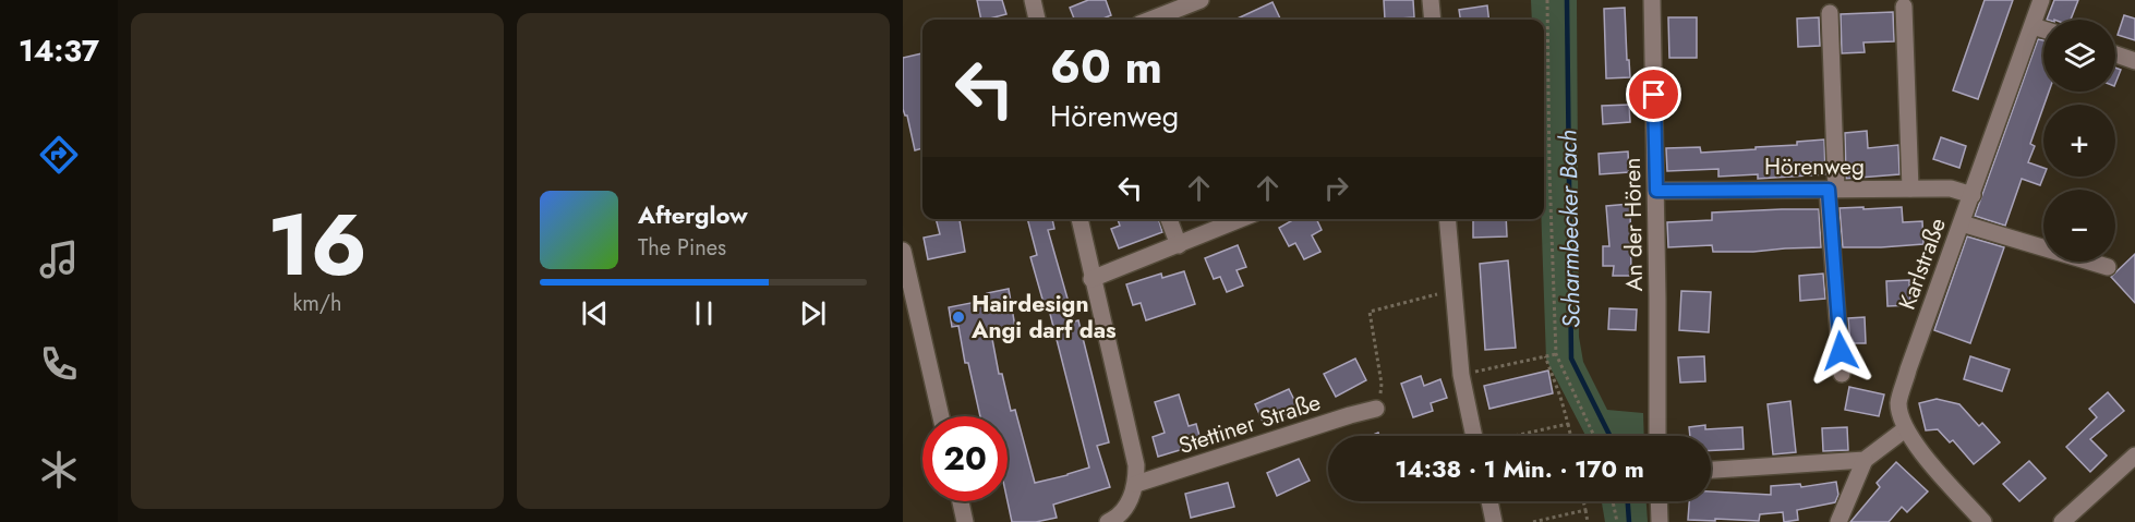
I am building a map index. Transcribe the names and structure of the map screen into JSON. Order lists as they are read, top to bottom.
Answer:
{
  "streets": {
    "street": [
      "Hörenweg",
      "An der Hören",
      "Karlstraße",
      "Stettiner Straße"
    ]
  },
  "crossings": [
    ["Hörenweg", "An der Hören"],
    ["Hörenweg", "Karlstraße"]
  ],
  "water": ["Scharmbecker Bach"],
  "places": ["Hairdesign Angi darf das"],
  "page": {
    "tabs": "14:37",
    "tile": ["16", "km/h"],
    "map_buttons": ["+", "−"],
    "turn": ["60 m", "Hörenweg"],
    "song": ["Afterglow", "The Pines"],
    "limit": "20",
    "trip": "14:38 · 1 Min. · 170 m"
  }
}
